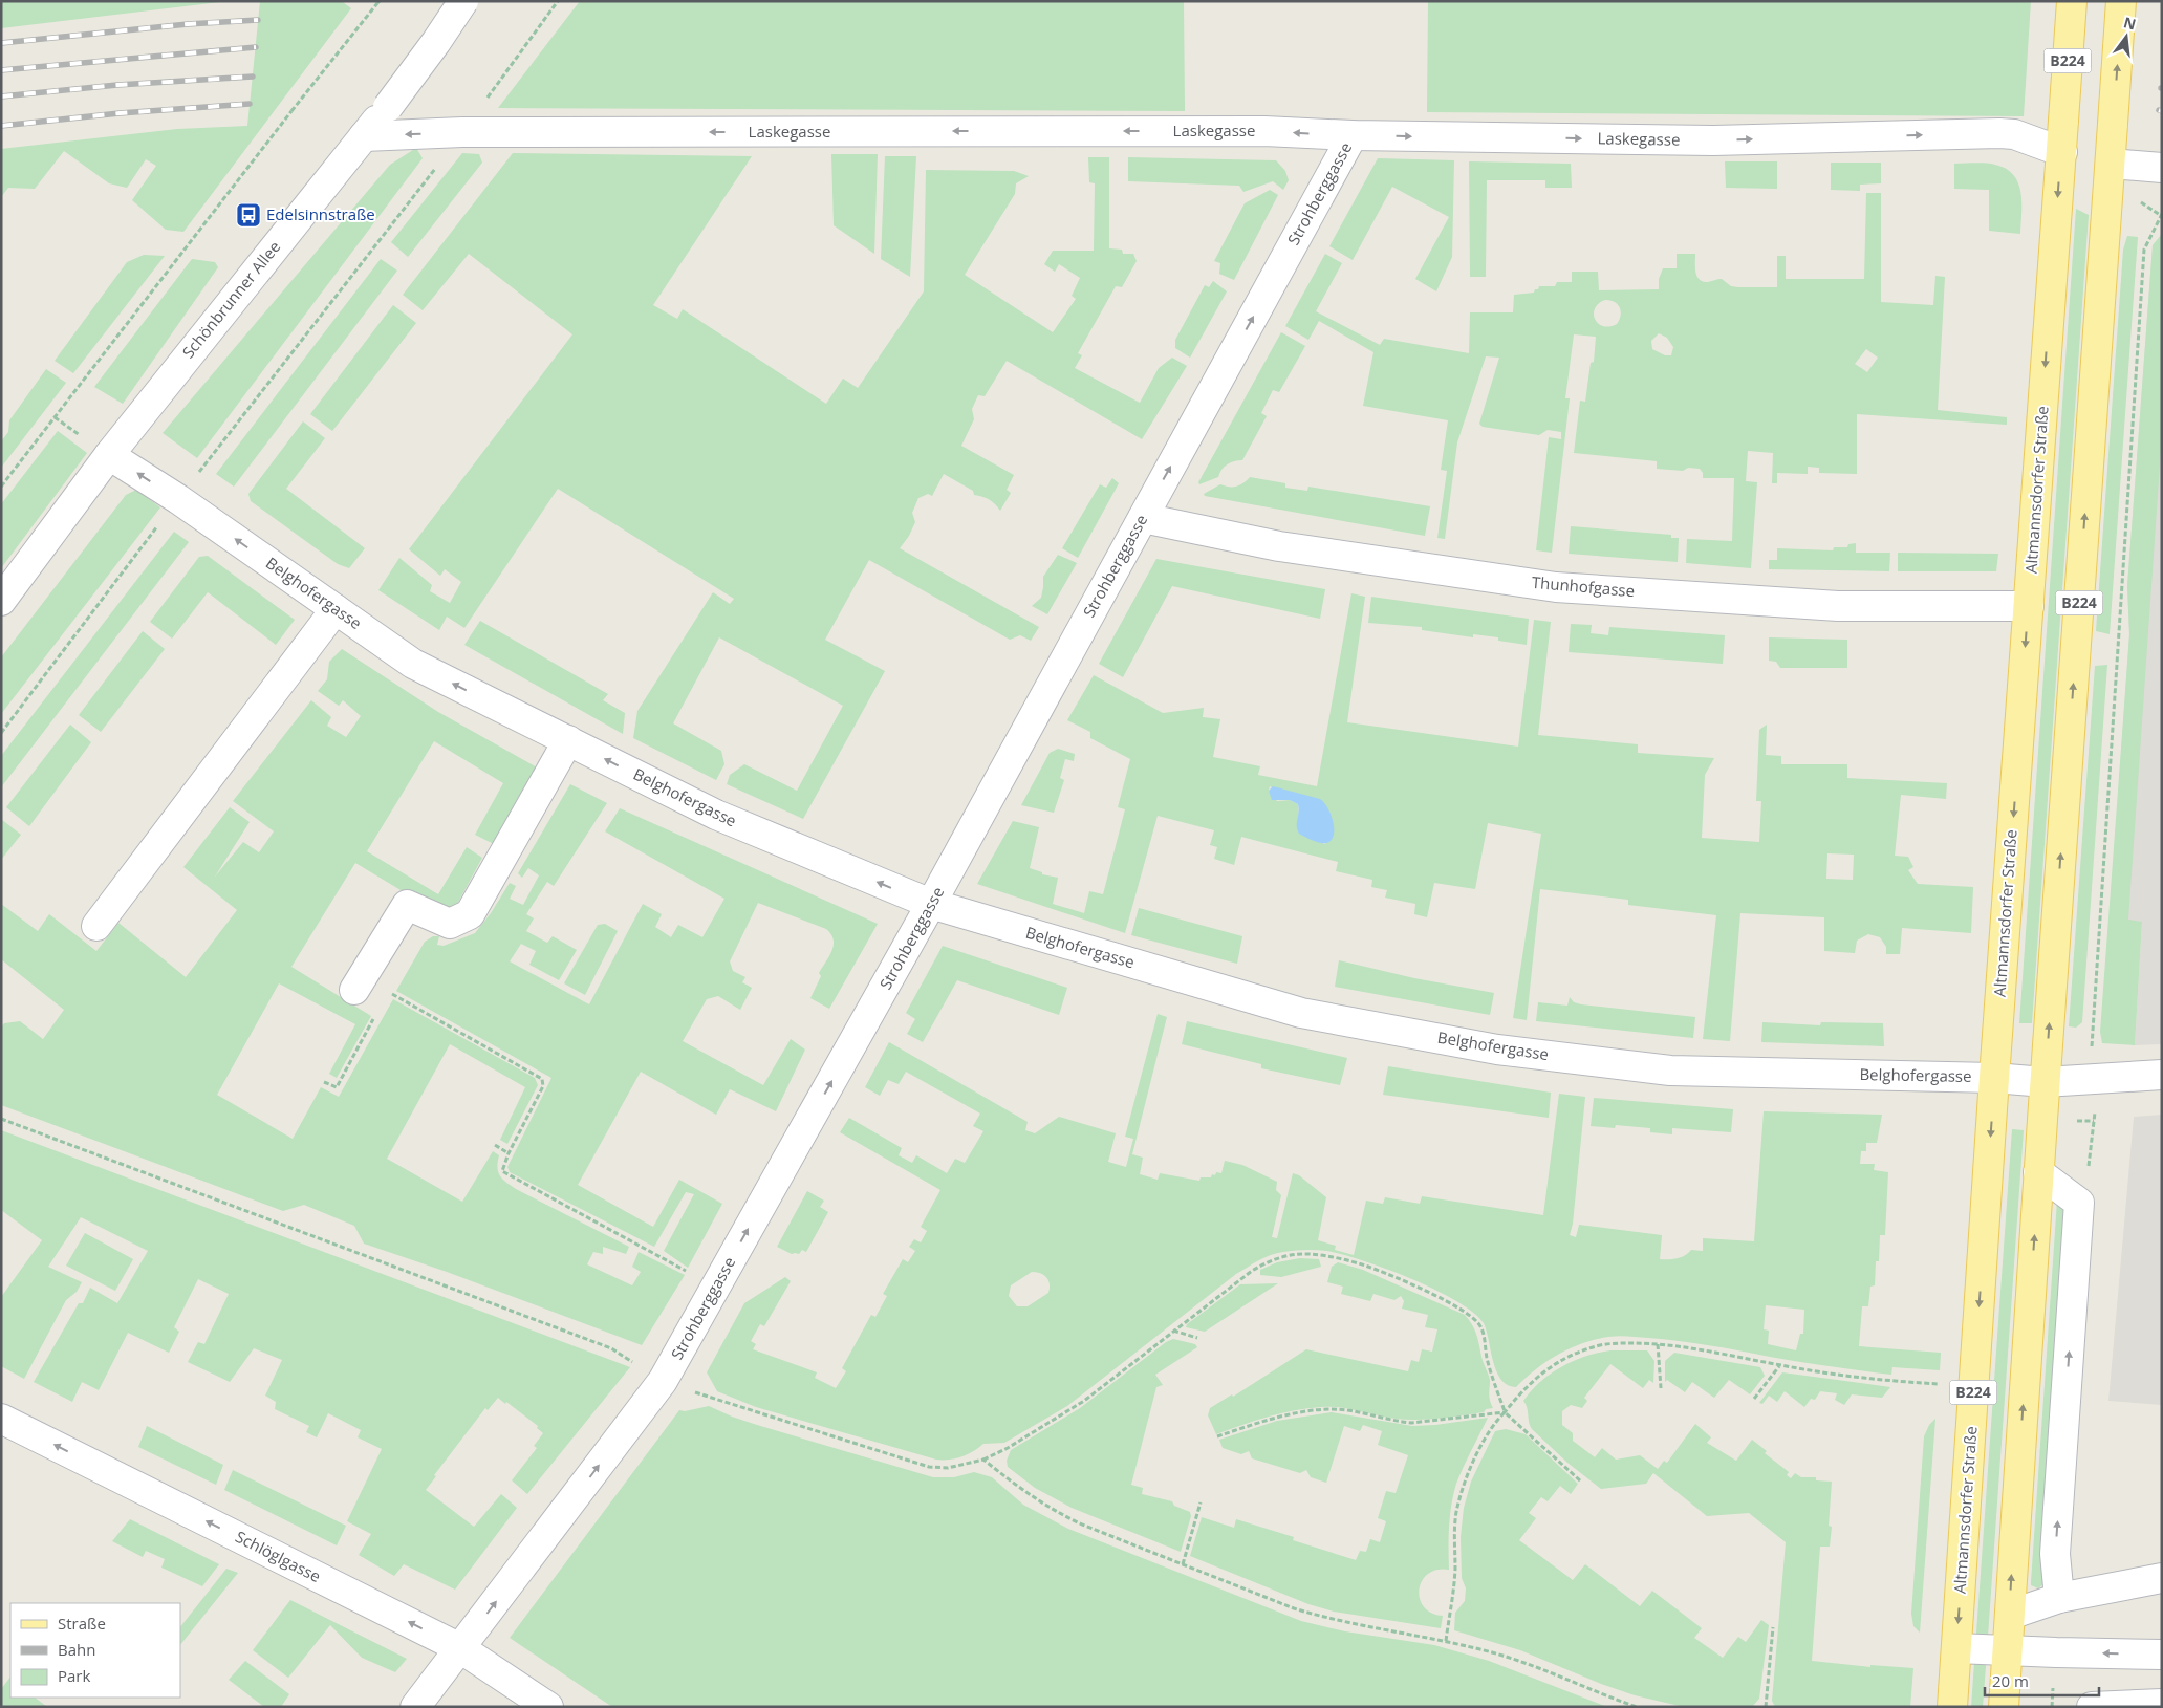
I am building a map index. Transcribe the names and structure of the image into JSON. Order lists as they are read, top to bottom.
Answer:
{
  "streets": {
    "main road": ["B224", "Altmannsdorfer Straße"],
    "street": [
      "Laskegasse",
      "Strohberggasse",
      "Schönbrunner Allee",
      "Thunhofgasse",
      "Belghofergasse",
      "Schlöglgasse"
    ]
  },
  "crossings": [
    ["B224", "Belghofergasse"],
    ["Laskegasse", "Strohberggasse"],
    ["Laskegasse", "Schönbrunner Allee"],
    ["Laskegasse", "Altmannsdorfer Straße"],
    ["Strohberggasse", "Thunhofgasse"],
    ["Strohberggasse", "Belghofergasse"],
    ["Strohberggasse", "Schlöglgasse"],
    ["Schönbrunner Allee", "Belghofergasse"],
    ["Altmannsdorfer Straße", "Thunhofgasse"],
    ["Altmannsdorfer Straße", "Belghofergasse"]
  ],
  "one_way": ["Strohberggasse", "Belghofergasse", "Schlöglgasse"],
  "places": {
    "bus stop": ["Edelsinnstraße"]
  },
  "legend": ["Straße", "Bahn", "Park"],
  "scale_bar": "20 m",
  "north": "top"
}
